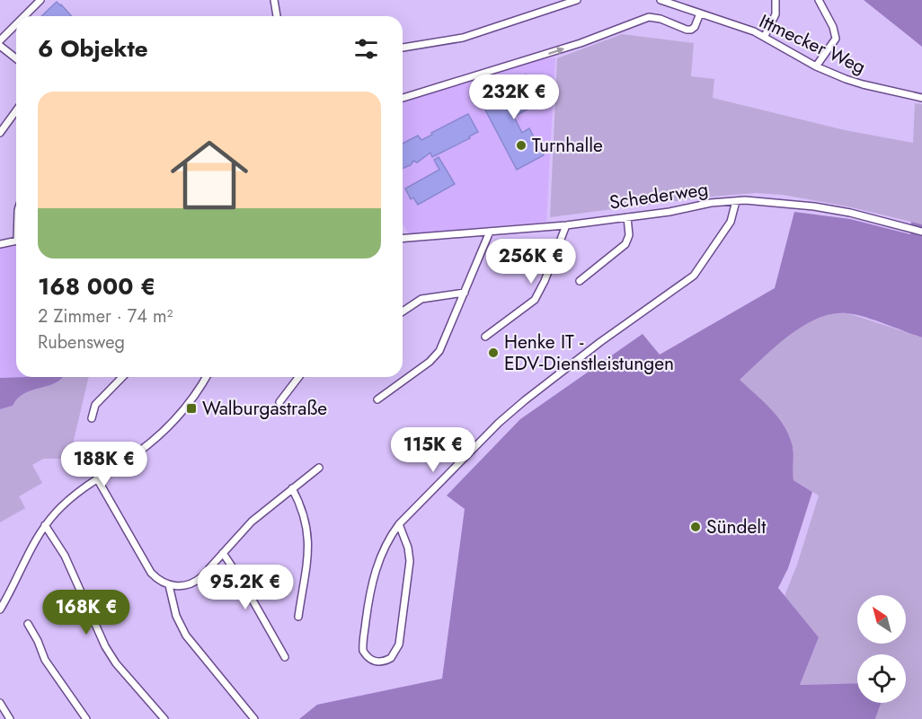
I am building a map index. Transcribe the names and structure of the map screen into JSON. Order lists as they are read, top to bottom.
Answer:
{
  "streets": {
    "street": ["Ittmecker Weg", "Schederweg"]
  },
  "places": {
    "other": ["Turnhalle", "Henke IT - EDV-Dienstleistungen", "Sündelt"],
    "transit": ["Walburgastraße"]
  },
  "north": "top left",
  "page": {
    "heading": "6 Objekte",
    "price": [
      "232K €",
      "256K €",
      "115K €",
      "188K €",
      "95.2K €",
      "168K €"
    ],
    "list": [
      {
        "name": "168 000 €",
        "note": "2 Zimmer · 74 m² · Rubensweg"
      }
    ]
  }
}
